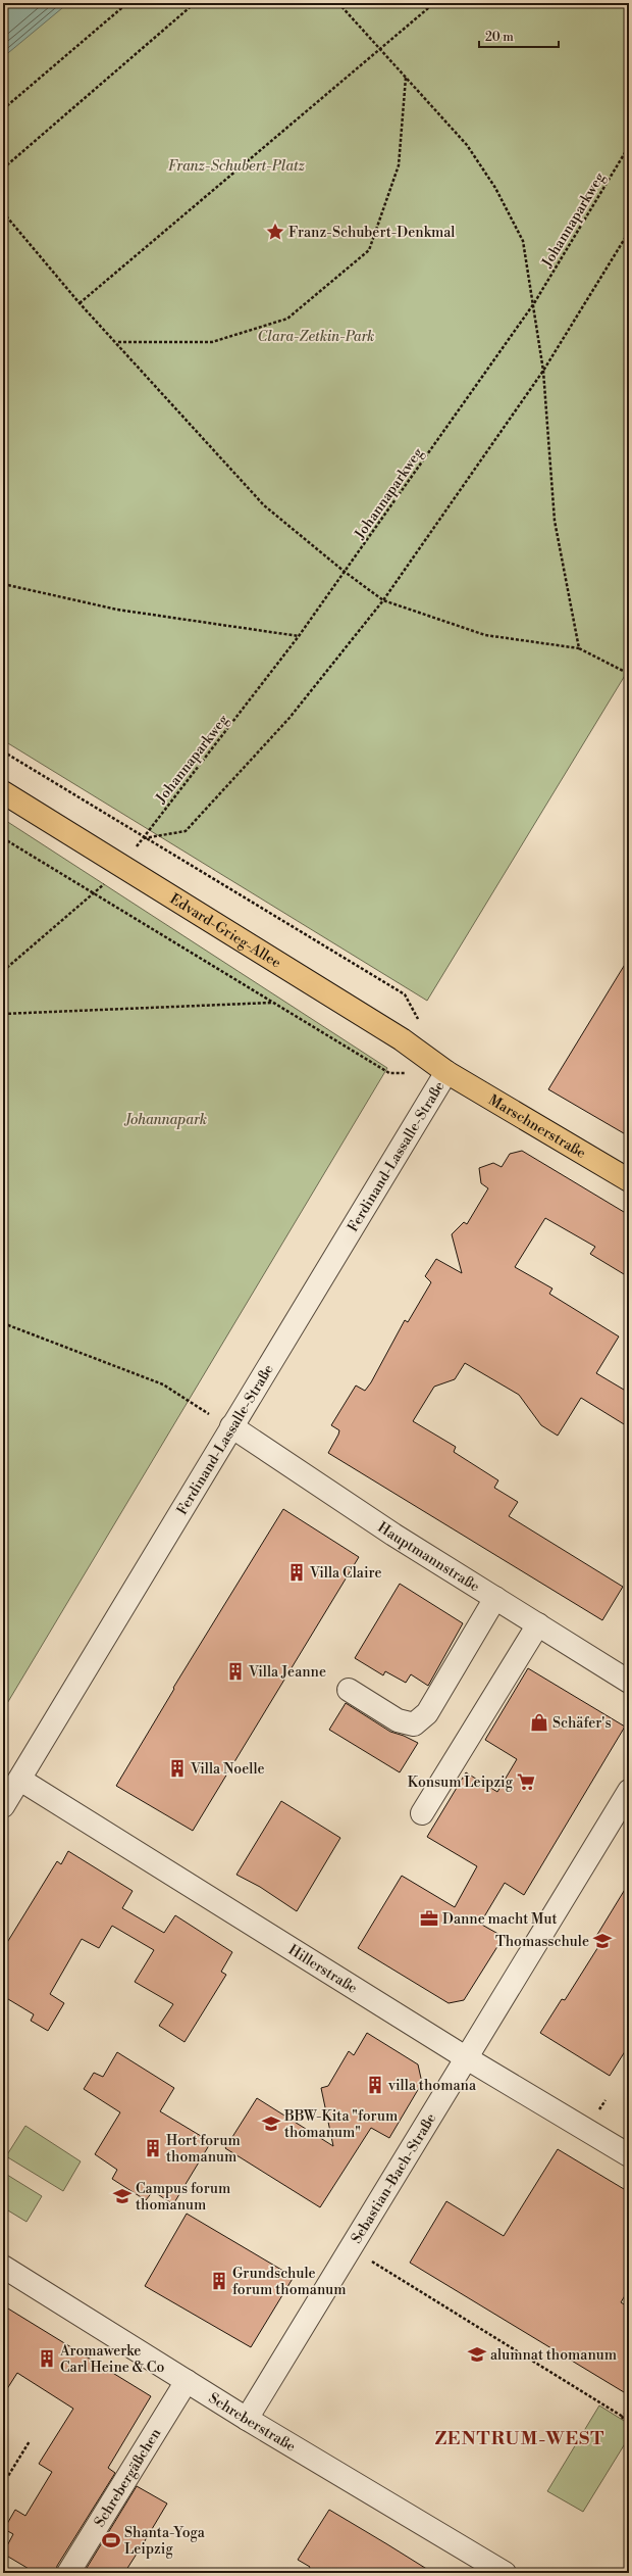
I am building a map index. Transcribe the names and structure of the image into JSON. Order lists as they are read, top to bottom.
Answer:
{
  "streets": {
    "main road": ["Edvard-Grieg-Allee", "Marschnerstraße"],
    "street": [
      "Ferdinand-Lassalle-Straße",
      "Hauptmannstraße",
      "Hillerstraße",
      "Sebastian-Bach-Straße",
      "Schreberstraße",
      "Schrebergäßchen"
    ],
    "path": ["Johannaparkweg"]
  },
  "crossings": [
    ["Johannaparkweg", "Edvard-Grieg-Allee"],
    ["Edvard-Grieg-Allee", "Marschnerstraße"],
    ["Edvard-Grieg-Allee", "Ferdinand-Lassalle-Straße"],
    ["Marschnerstraße", "Ferdinand-Lassalle-Straße"],
    ["Ferdinand-Lassalle-Straße", "Hauptmannstraße"],
    ["Ferdinand-Lassalle-Straße", "Hillerstraße"],
    ["Hillerstraße", "Sebastian-Bach-Straße"],
    ["Sebastian-Bach-Straße", "Schreberstraße"],
    ["Schreberstraße", "Schrebergäßchen"]
  ],
  "districts": ["ZENTRUM-WEST"],
  "parks": ["Franz-Schubert-Platz", "Clara-Zetkin-Park", "Johannapark"],
  "places": {
    "place": ["Franz-Schubert-Denkmal"],
    "building": [
      "Villa Claire",
      "Villa Jeanne",
      "Villa Noelle",
      "villa thomana",
      "Hort forum thomanum",
      "Grundschule forum thomanum",
      "Aromawerke Carl Heine & Co"
    ],
    "shop": ["Schäfer's"],
    "supermarket": ["Konsum Leipzig"],
    "office": ["Danne macht Mut"],
    "school or university": [
      "Thomasschule",
      "BBW-Kita \"forum thomanum\"",
      "Campus forum thomanum",
      "alumnat thomanum"
    ],
    "sports": ["Shanta-Yoga Leipzig"]
  },
  "scale_bar": "20 m"
}
